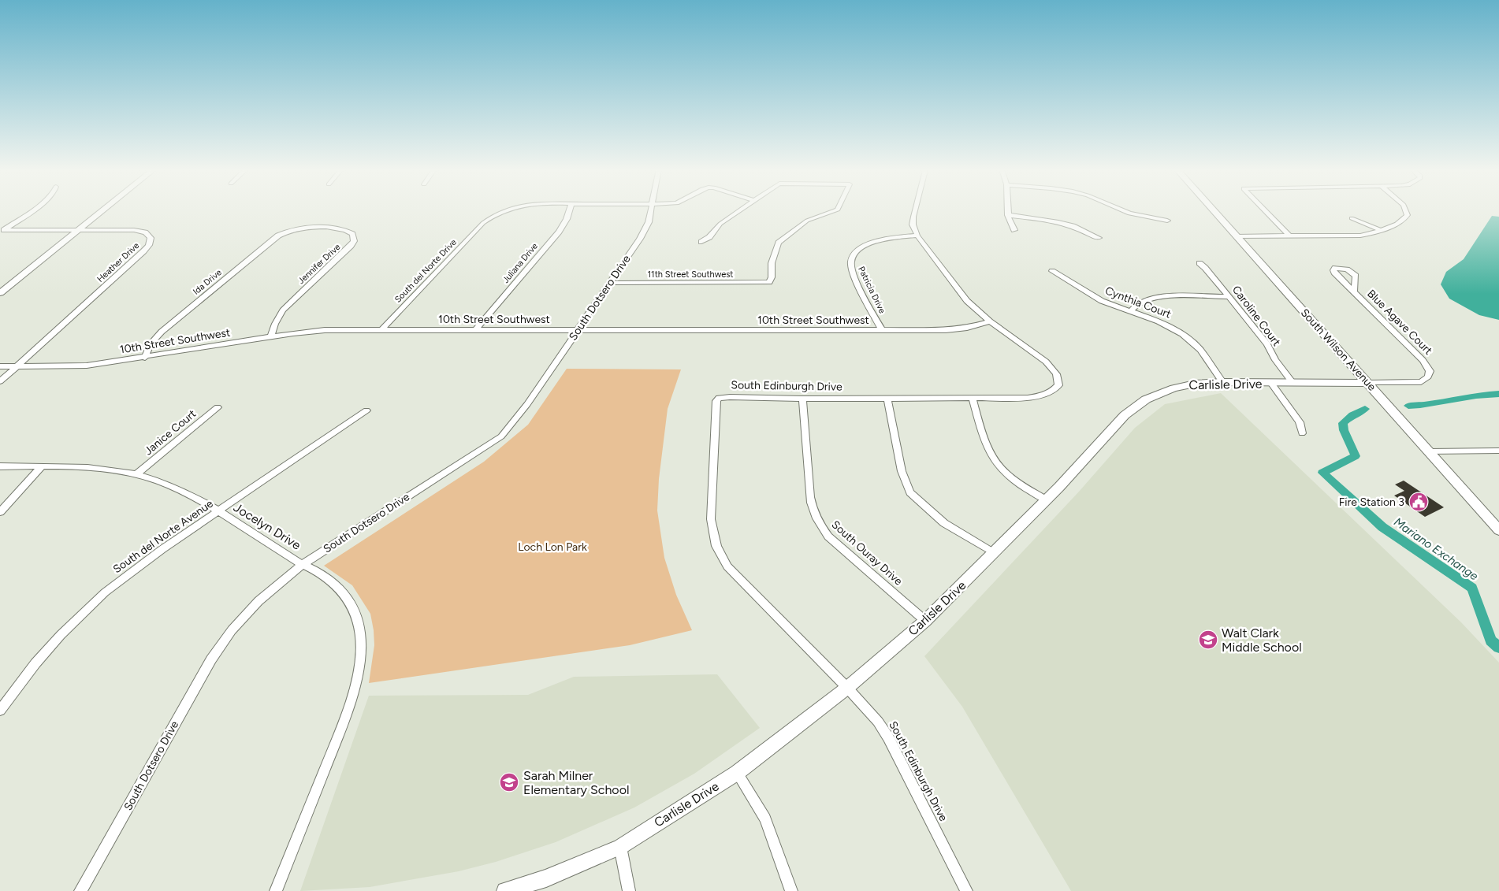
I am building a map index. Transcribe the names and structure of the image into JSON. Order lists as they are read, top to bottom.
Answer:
{
  "streets": {
    "street": [
      "Heather Drive",
      "Juliana Drive",
      "Jennifer Drive",
      "South del Norte Drive",
      "11th Street Southwest",
      "Ida Drive",
      "Patricia Drive",
      "South Dotsero Drive",
      "Cynthia Court",
      "Caroline Court",
      "10th Street Southwest",
      "Blue Agave Court",
      "South Wilson Avenue",
      "Carlisle Drive",
      "South Edinburgh Drive",
      "Janice Court",
      "Jocelyn Drive",
      "South del Norte Avenue",
      "South Ouray Drive"
    ]
  },
  "crossings": [
    ["Heather Drive", "10th Street Southwest"],
    ["Juliana Drive", "10th Street Southwest"],
    ["Jennifer Drive", "Ida Drive"],
    ["Jennifer Drive", "10th Street Southwest"],
    ["South del Norte Drive", "10th Street Southwest"],
    ["11th Street Southwest", "South Dotsero Drive"],
    ["Ida Drive", "10th Street Southwest"],
    ["Patricia Drive", "10th Street Southwest"],
    ["Patricia Drive", "South Edinburgh Drive"],
    ["South Dotsero Drive", "10th Street Southwest"],
    ["South Dotsero Drive", "Jocelyn Drive"],
    ["Cynthia Court", "Carlisle Drive"],
    ["Caroline Court", "Carlisle Drive"],
    ["10th Street Southwest", "South Edinburgh Drive"],
    ["Blue Agave Court", "South Wilson Avenue"],
    ["Blue Agave Court", "Carlisle Drive"],
    ["South Wilson Avenue", "Carlisle Drive"],
    ["Carlisle Drive", "South Edinburgh Drive"],
    ["Carlisle Drive", "South Ouray Drive"],
    ["South Edinburgh Drive", "South Ouray Drive"],
    ["Janice Court", "Jocelyn Drive"],
    ["Jocelyn Drive", "South del Norte Avenue"]
  ],
  "water": ["Mariano Exchange"],
  "parks": ["Loch Lon Park"],
  "places": {
    "public building": ["Fire Station 3"],
    "school or university": ["Walt Clark Middle School", "Sarah Milner Elementary School"]
  }
}
